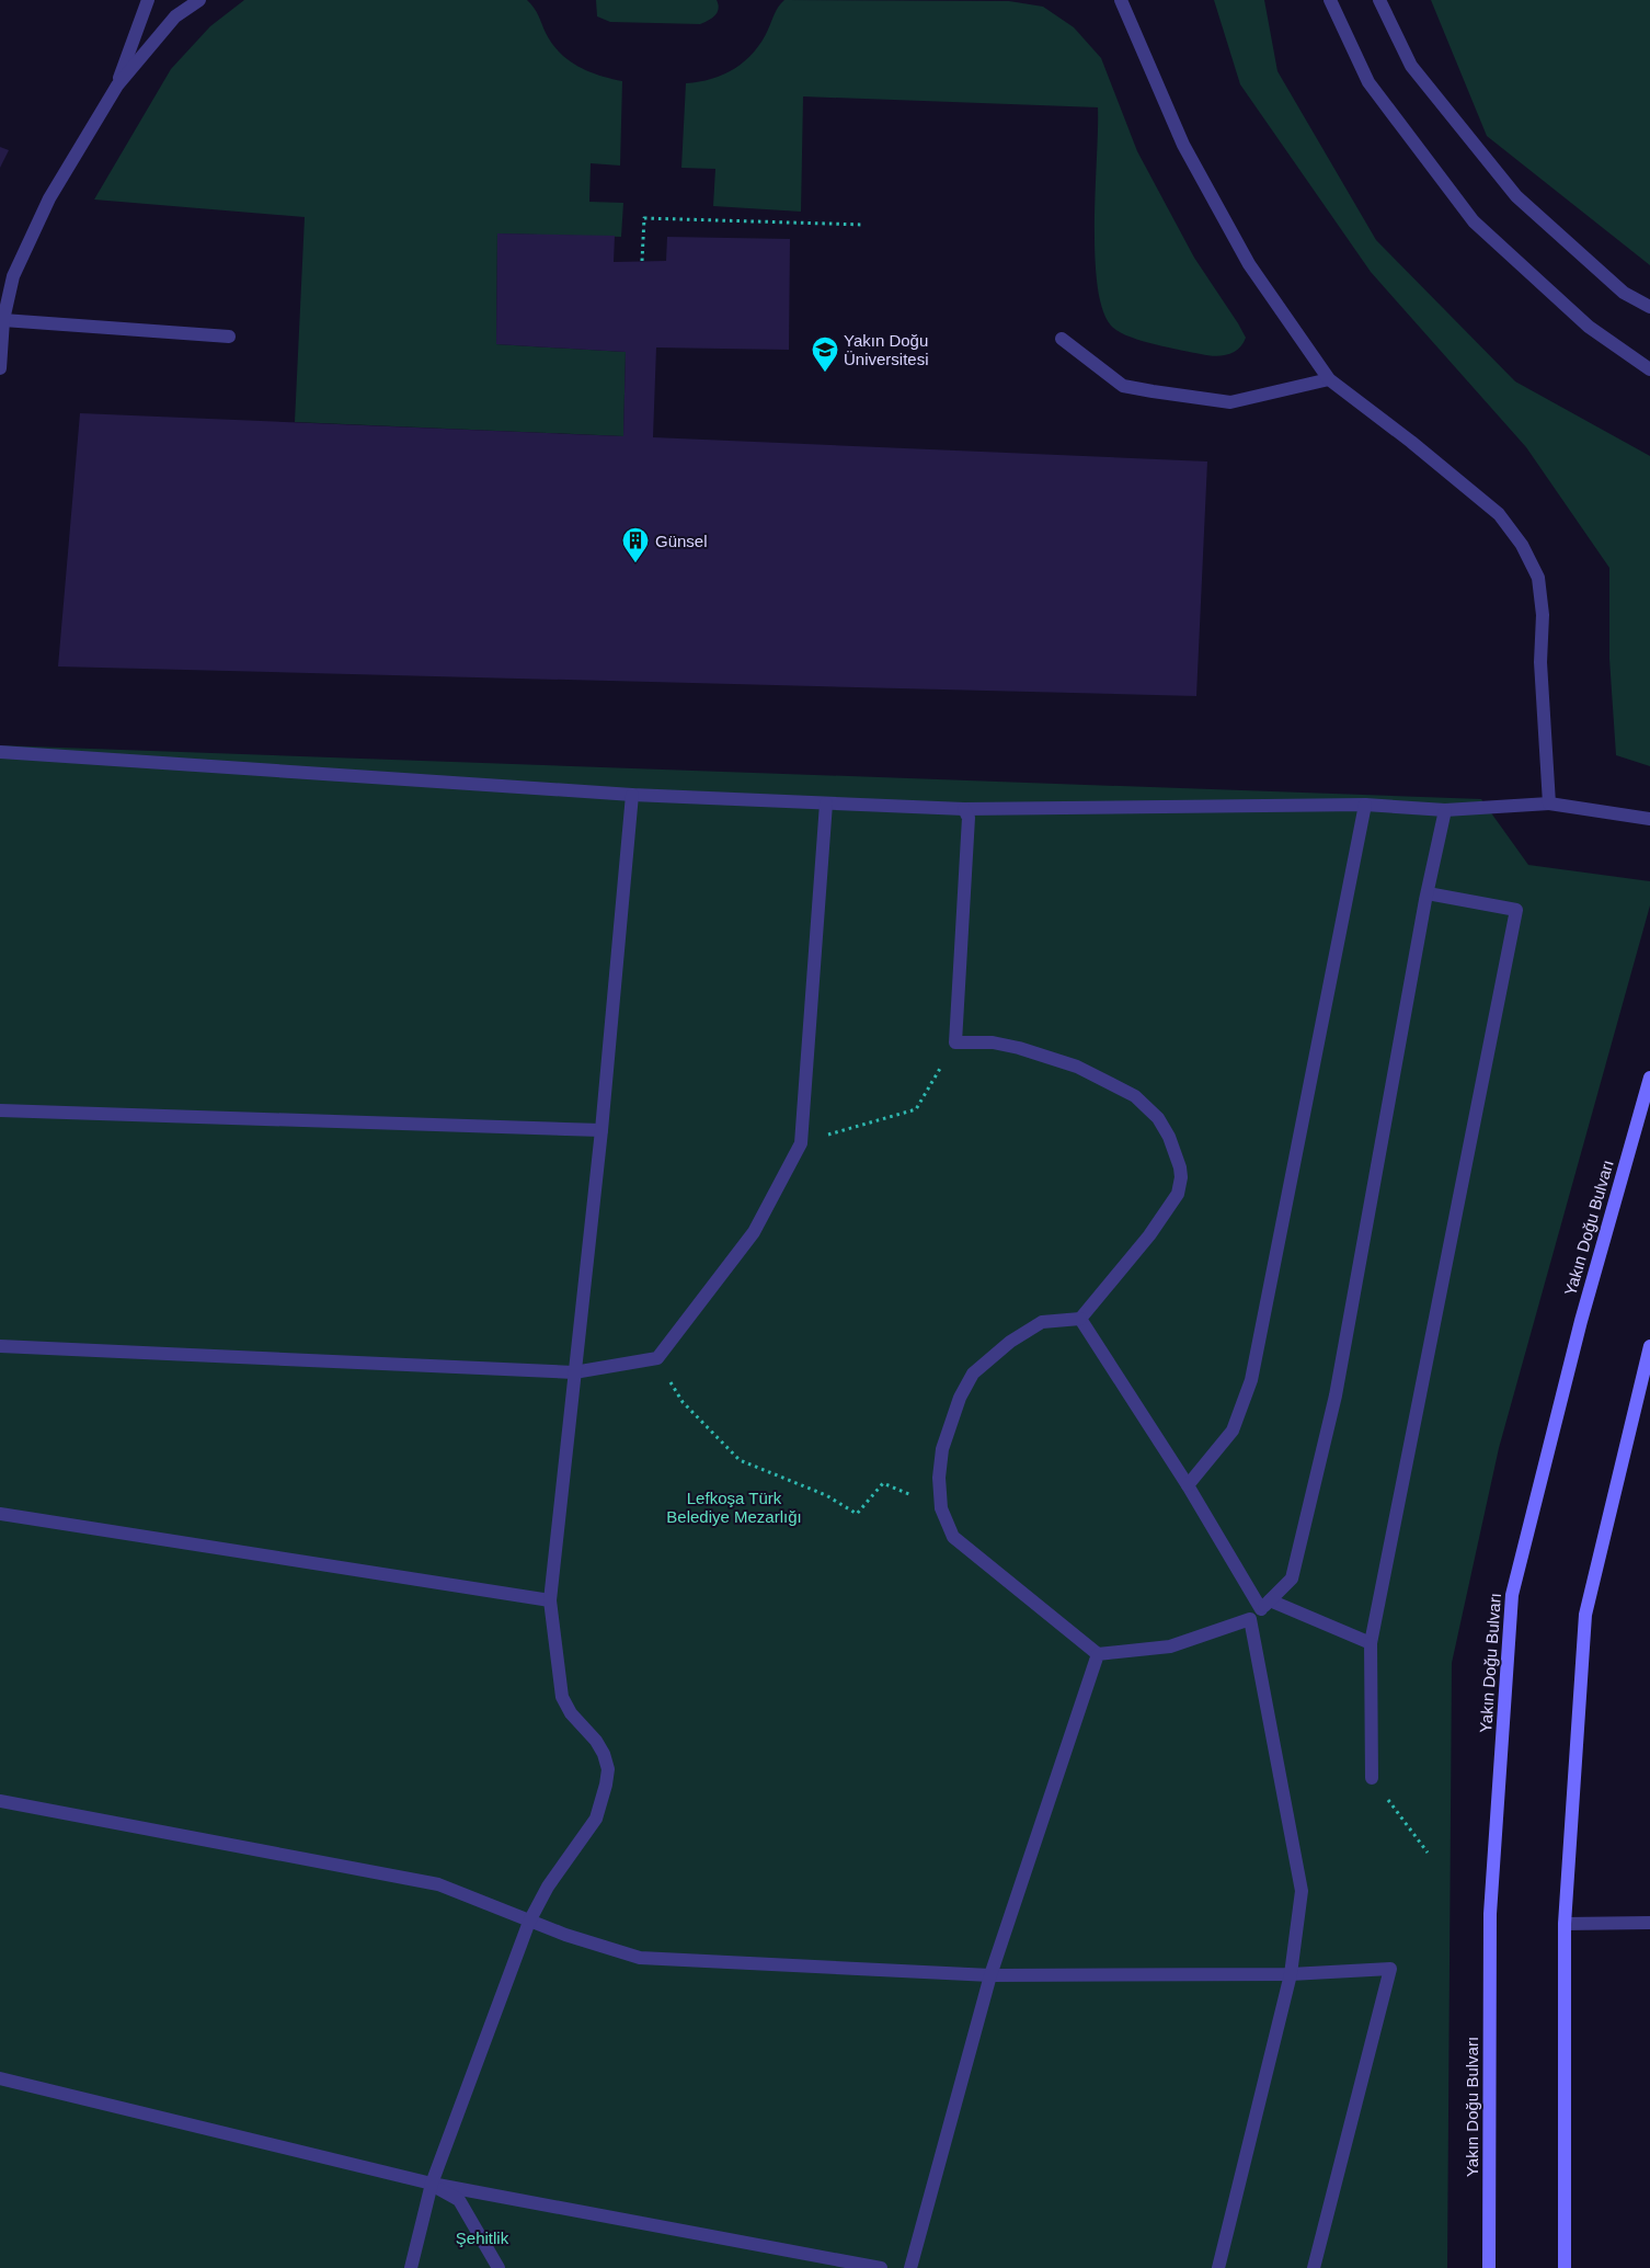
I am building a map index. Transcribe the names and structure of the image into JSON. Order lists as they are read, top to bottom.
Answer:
{
  "streets": {
    "main road": ["Yakın Doğu Bulvarı"]
  },
  "parks": ["Lefkoşa Türk Belediye Mezarlığı", "Şehitlik"],
  "places": {
    "school or university": ["Yakın Doğu Üniversitesi"],
    "building": ["Günsel"]
  }
}
